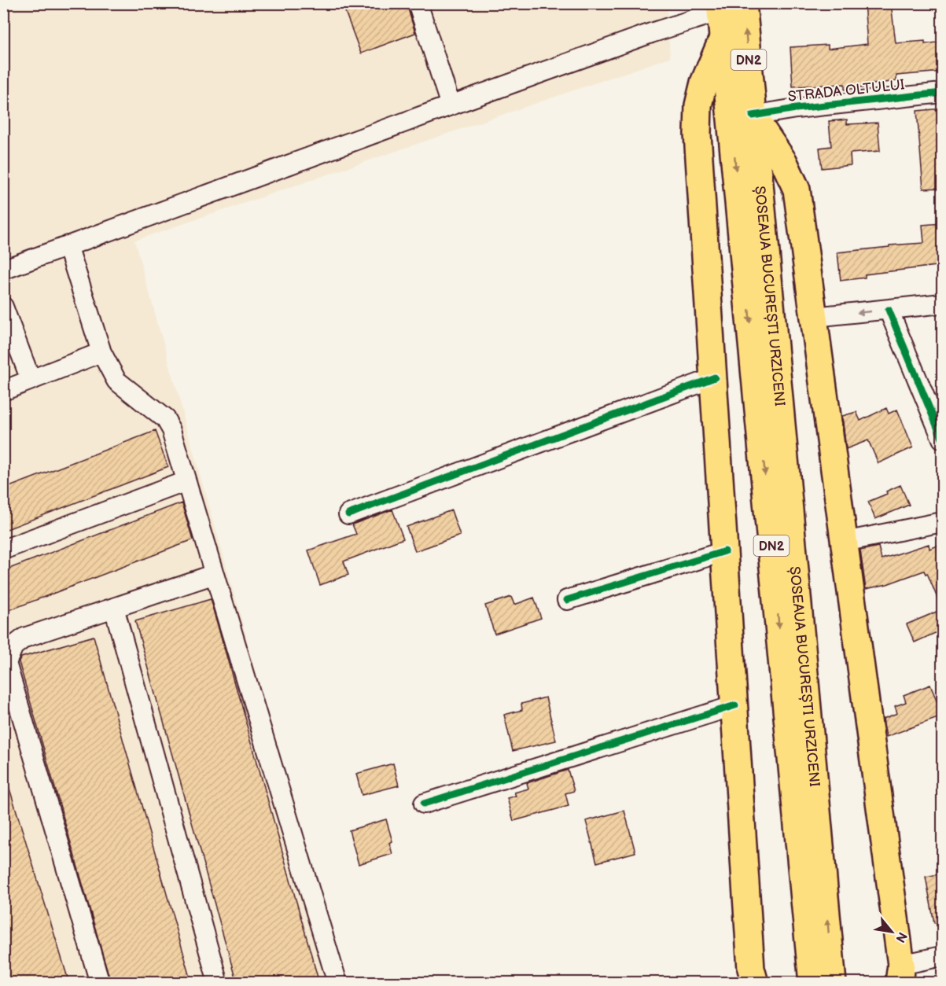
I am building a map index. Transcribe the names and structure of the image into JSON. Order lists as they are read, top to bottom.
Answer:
{
  "streets": {
    "highway": ["DN2", "ȘOSEAUA BUCUREȘTI URZICENI"],
    "street": ["STRADA OLTULUI"]
  },
  "crossings": [
    ["DN2", "STRADA OLTULUI"],
    ["DN2", "ȘOSEAUA BUCUREȘTI URZICENI"],
    ["STRADA OLTULUI", "ȘOSEAUA BUCUREȘTI URZICENI"]
  ],
  "north": "bottom right"
}
